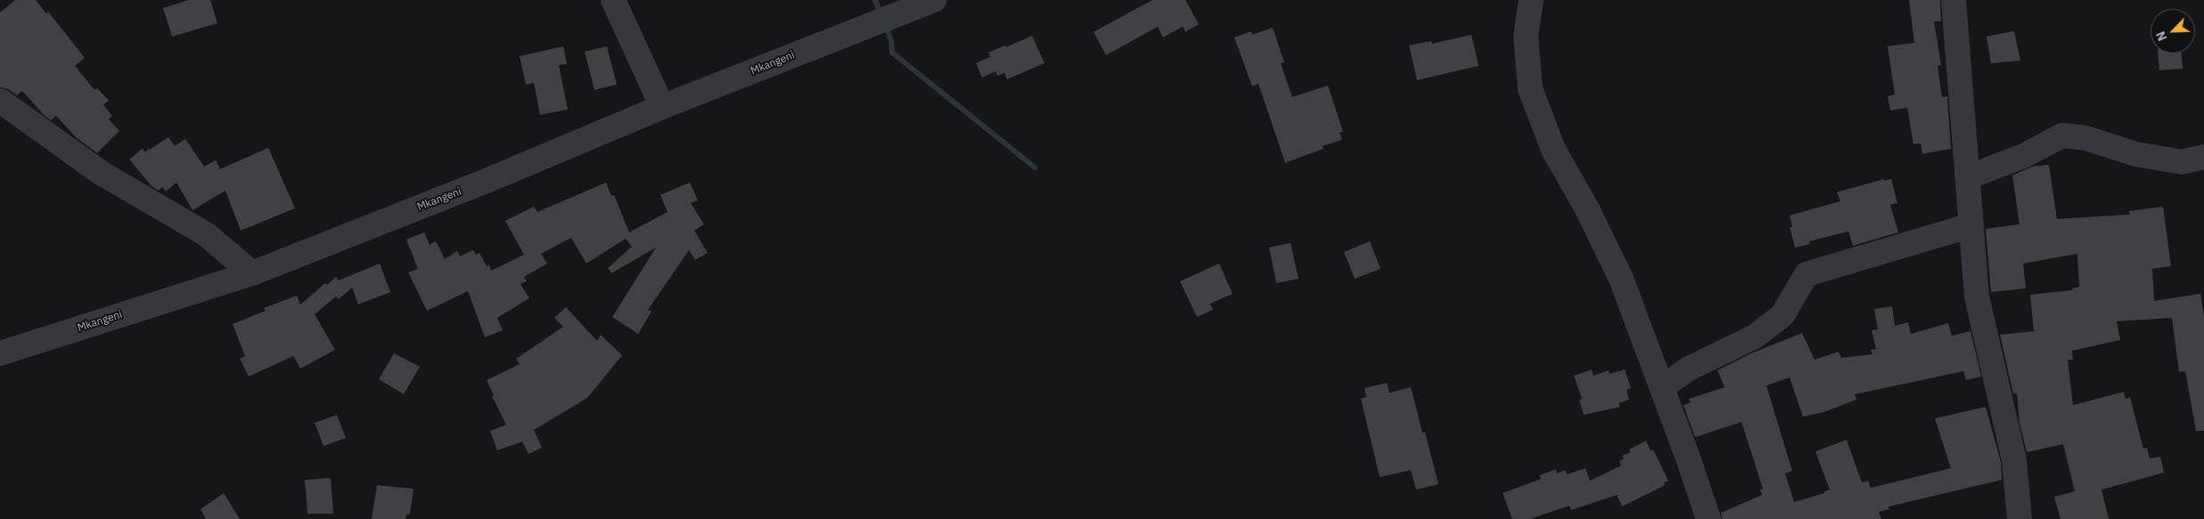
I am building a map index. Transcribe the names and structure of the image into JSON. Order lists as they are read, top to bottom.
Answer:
{
  "streets": {
    "street": ["Mkangeni"]
  },
  "north": "bottom left"
}
